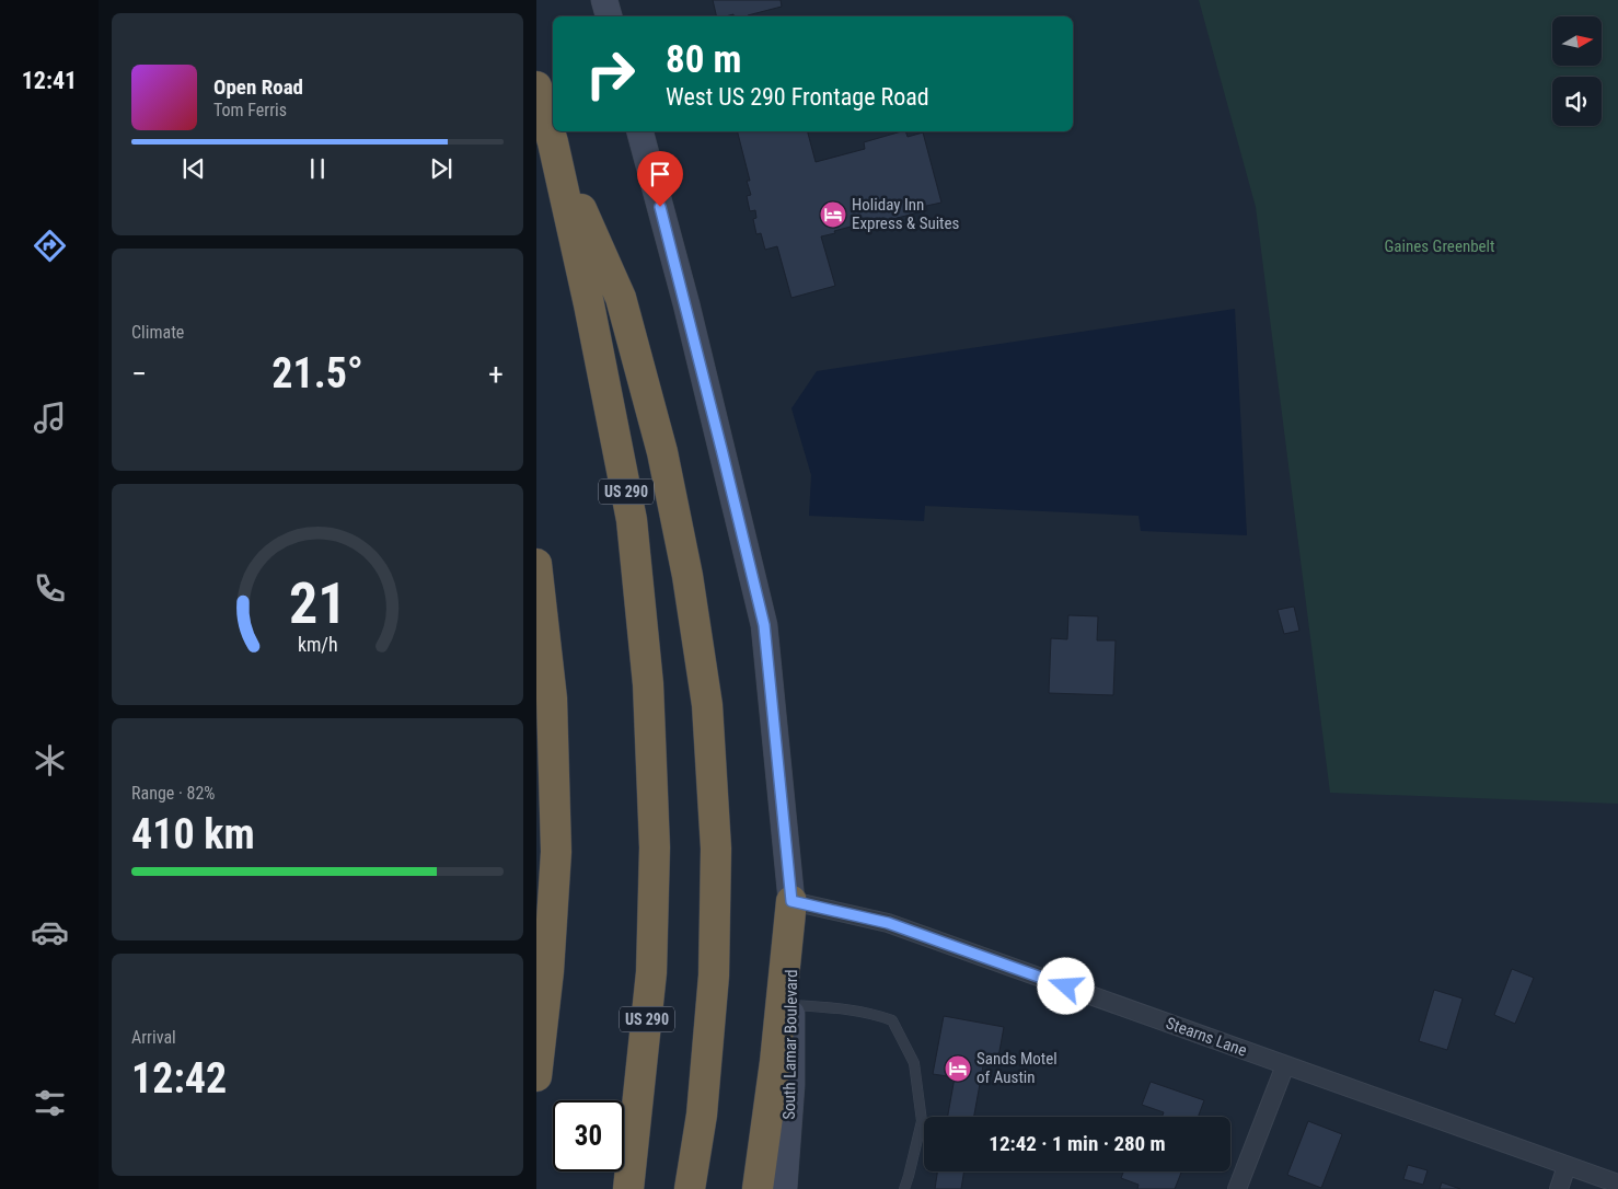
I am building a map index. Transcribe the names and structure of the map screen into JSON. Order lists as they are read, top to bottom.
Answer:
{
  "streets": {
    "highway": ["US 290"],
    "main road": ["South Lamar Boulevard"],
    "street": ["Stearns Lane"]
  },
  "crossings": [
    ["Stearns Lane", "South Lamar Boulevard"]
  ],
  "parks": ["Gaines Greenbelt"],
  "places": {
    "hotel": ["Holiday Inn Express & Suites", "Sands Motel of Austin"]
  },
  "north": "right",
  "page": {
    "tabs": "12:41",
    "turn": ["80 m", "West US 290 Frontage Road"],
    "song": ["Open Road", "Tom Ferris"],
    "tile": [
      "Climate",
      ["Range · 82%", "410 km"],
      ["Arrival", "12:42"]
    ],
    "heat": ["−", "21.5°", "+"],
    "limit": "30",
    "trip": "12:42 · 1 min · 280 m",
    "gauge": ["21", "km/h"]
  }
}
